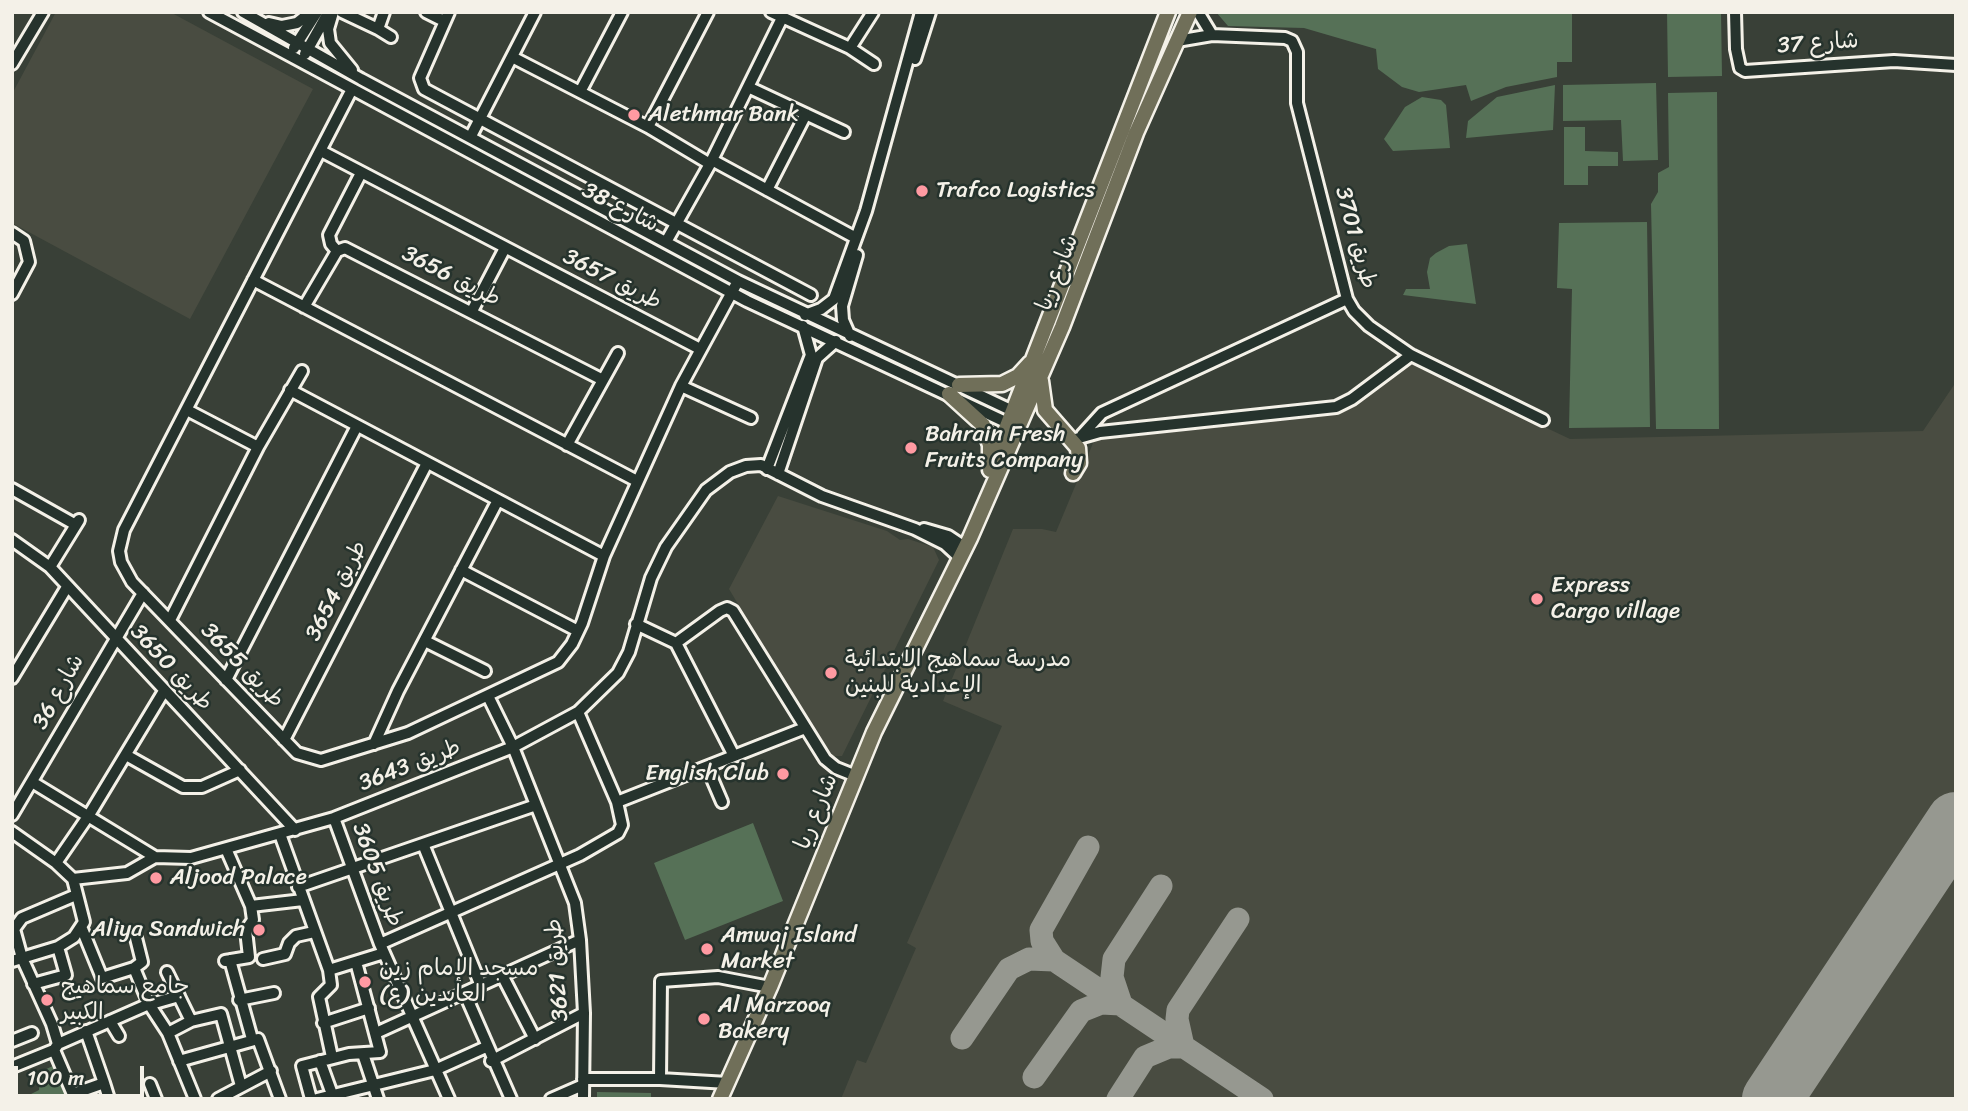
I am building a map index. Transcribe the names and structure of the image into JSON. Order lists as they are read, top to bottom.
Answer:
{
  "streets": {
    "main road": ["شارع ريا"],
    "street": [
      "شارع 37",
      "شارع 38",
      "طريق 3701",
      "طريق 3656",
      "طريق 3657",
      "طريق 3654",
      "طريق 3655",
      "طريق 3650",
      "شارع 36",
      "طريق 3643",
      "طريق 3605",
      "طريق 3621"
    ]
  },
  "crossings": [
    ["شارع 38", "شارع ريا"],
    ["شارع 38", "طريق 3655"],
    ["طريق 3701", "شارع ريا"],
    ["طريق 3657", "طريق 3655"],
    ["طريق 3654", "طريق 3655"],
    ["طريق 3655", "شارع 36"],
    ["طريق 3655", "طريق 3621"],
    ["طريق 3650", "شارع 36"],
    ["طريق 3650", "طريق 3643"],
    ["طريق 3643", "طريق 3605"],
    ["طريق 3643", "طريق 3621"]
  ],
  "places": [
    "Alethmar Bank",
    "Trafco Logistics",
    "Bahrain Fresh Fruits Company",
    "Express Cargo village",
    "مدرسة سماهيج الابتدائية الإعدادية للبنين",
    "English Club",
    "Aljood Palace",
    "Aliya Sandwich",
    "Amwaj Island Market",
    "مسجد الإمام زين العابدين (ع)",
    "جامع سماهيج الكبير",
    "Al Marzooq Bakery"
  ],
  "scale_bar": "100 m"
}
